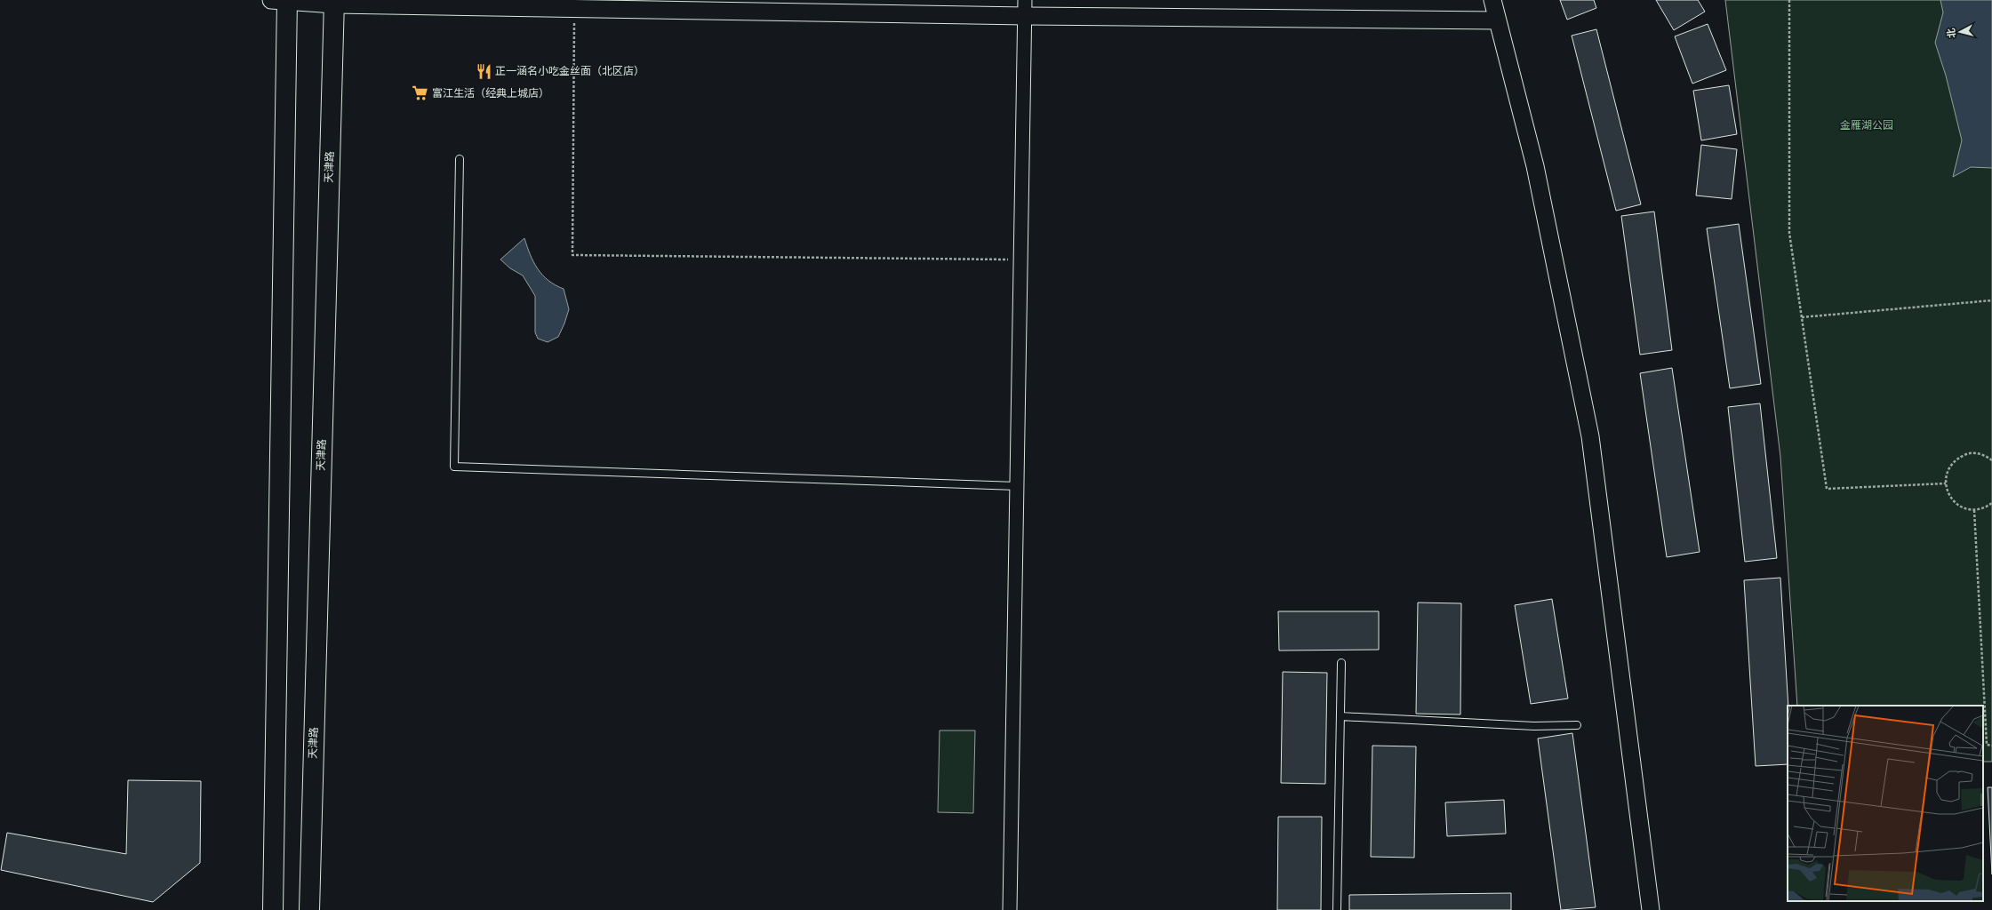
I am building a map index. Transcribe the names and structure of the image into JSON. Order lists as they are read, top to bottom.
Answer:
{
  "streets": {
    "main road": ["天津路"]
  },
  "parks": ["金雁湖公园"],
  "places": {
    "restaurant": ["正一涵名小吃金丝面（北区店）"],
    "supermarket": ["富江生活（经典上城店）"]
  },
  "north": "left"
}
